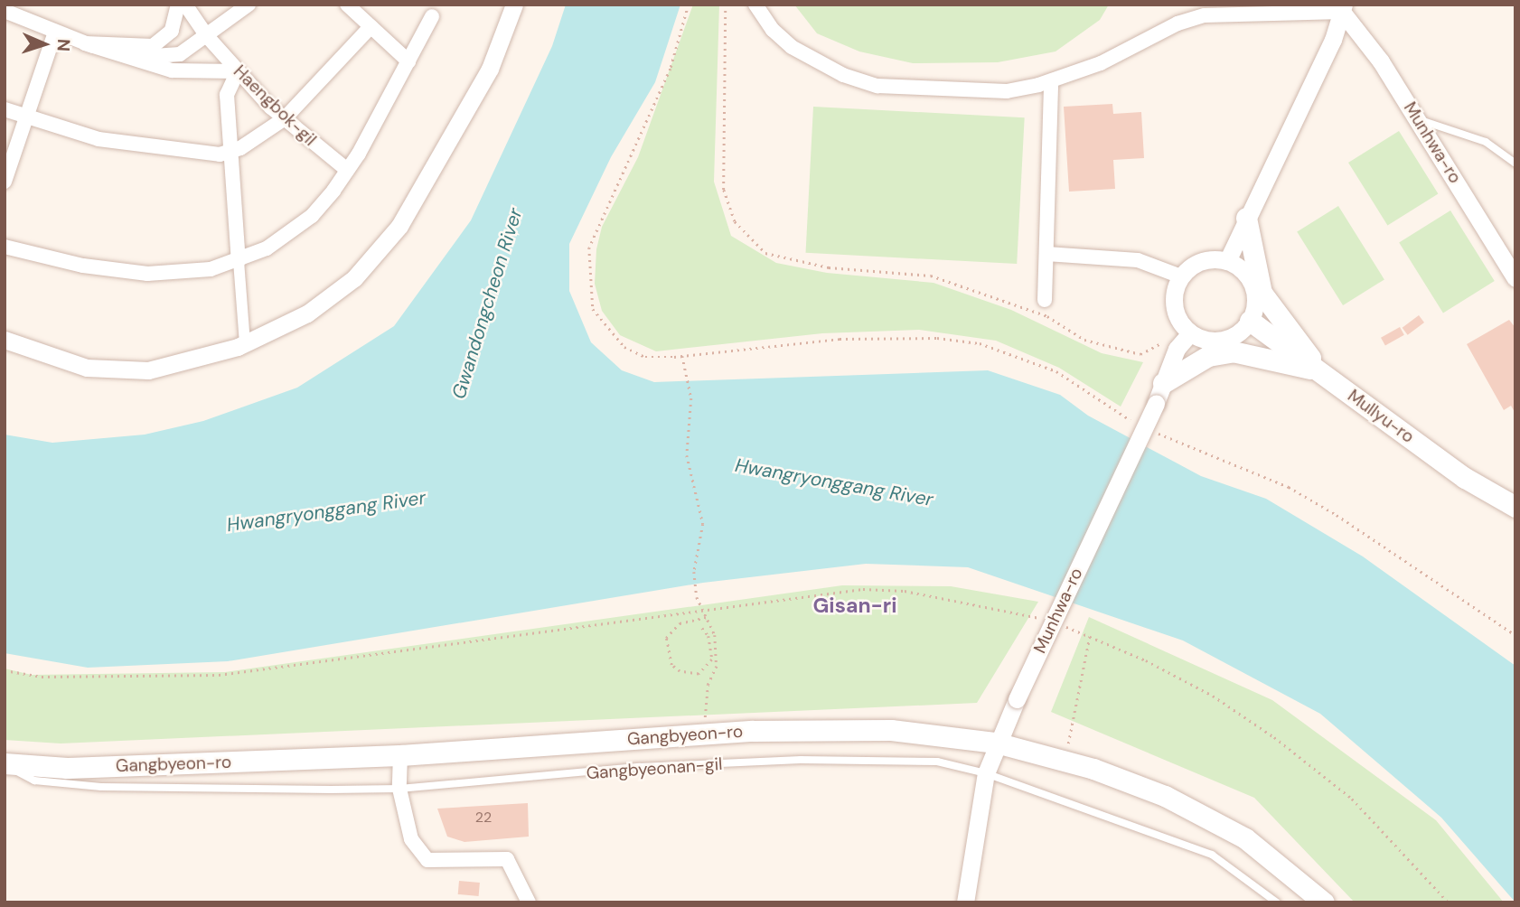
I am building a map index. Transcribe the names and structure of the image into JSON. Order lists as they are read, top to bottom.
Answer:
{
  "streets": {
    "main road": ["Mullyu-ro", "Gangbyeon-ro"],
    "street": ["Haengbok-gil", "Munhwa-ro"],
    "lane": ["Gangbyeonan-gil"]
  },
  "crossings": [
    ["Munhwa-ro", "Mullyu-ro"],
    ["Munhwa-ro", "Gangbyeon-ro"],
    ["Munhwa-ro", "Gangbyeonan-gil"],
    ["Gangbyeon-ro", "Gangbyeonan-gil"]
  ],
  "districts": ["Gisan-ri"],
  "water": ["Gwandongcheon River", "Hwangryonggang River"],
  "house_numbers": ["22"],
  "north": "right"
}
